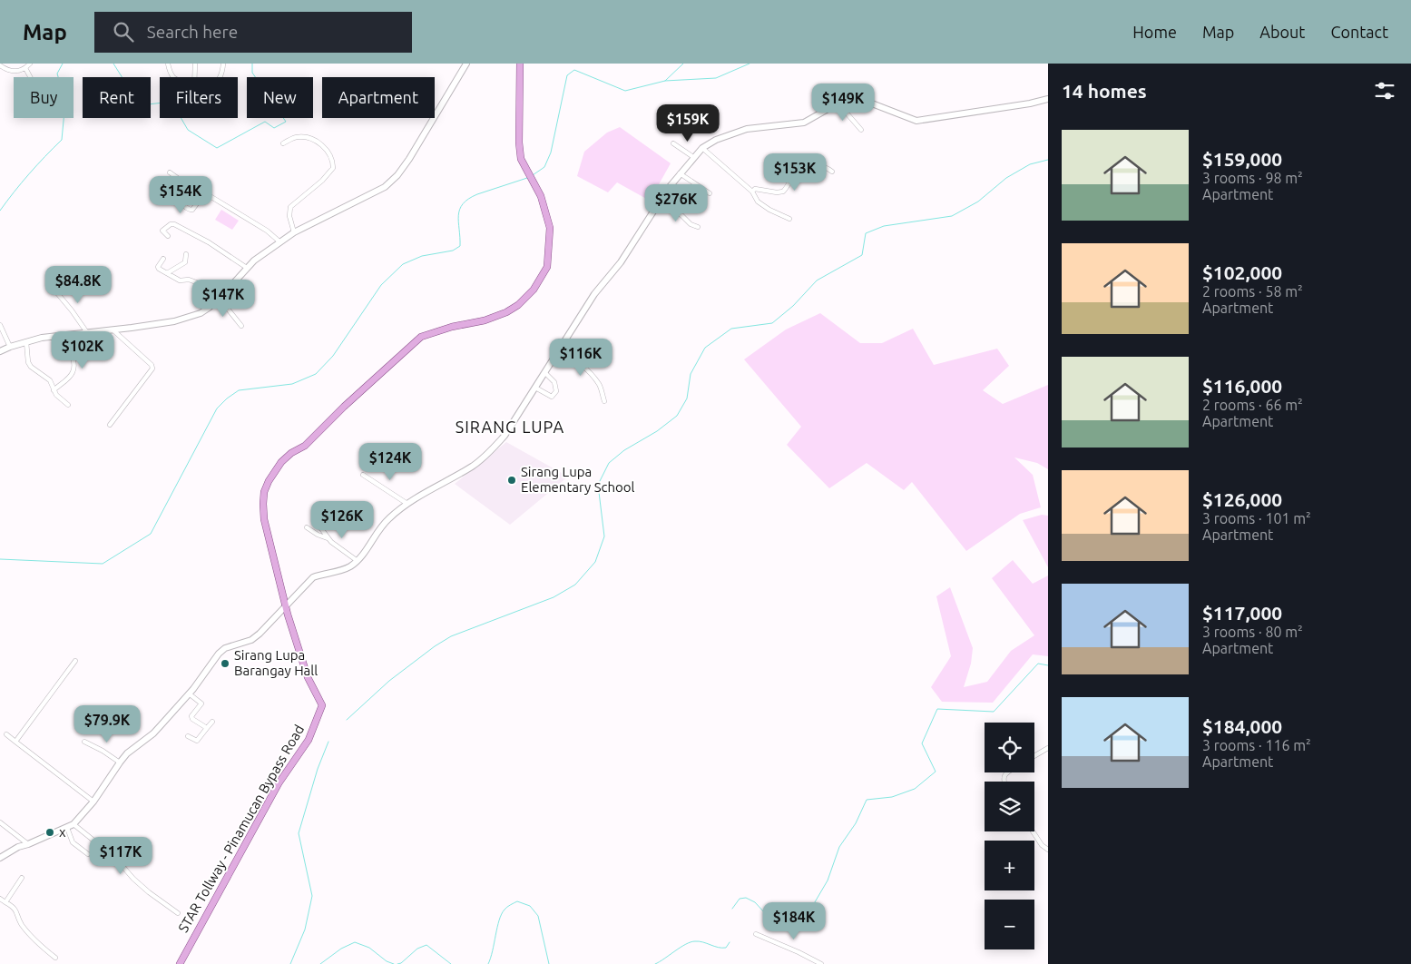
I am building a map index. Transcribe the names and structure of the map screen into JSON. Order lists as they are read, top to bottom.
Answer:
{
  "streets": {
    "main road": ["STAR Tollway - Pinamucan Bypass Road"]
  },
  "districts": ["SIRANG LUPA"],
  "places": ["Sirang Lupa Elementary School", "Sirang Lupa Barangay Hall", "x"],
  "page": {
    "header": "Map",
    "search": "Search here",
    "nav": [
      "Home",
      "Map",
      "About",
      "Contact"
    ],
    "heading": "14 homes",
    "chip": [
      "Buy",
      "Rent",
      "Filters",
      "New",
      "Apartment"
    ],
    "price": [
      "$149K",
      "$159K",
      "$153K",
      "$154K",
      "$276K",
      "$84.8K",
      "$147K",
      "$102K",
      "$116K",
      "$124K",
      "$126K",
      "$79.9K",
      "$117K",
      "$184K"
    ],
    "list": [
      {
        "name": "$159,000",
        "note": "3 rooms · 98 m² · Apartment"
      },
      {
        "name": "$102,000",
        "note": "2 rooms · 58 m² · Apartment"
      },
      {
        "name": "$116,000",
        "note": "2 rooms · 66 m² · Apartment"
      },
      {
        "name": "$126,000",
        "note": "3 rooms · 101 m² · Apartment"
      },
      {
        "name": "$117,000",
        "note": "3 rooms · 80 m² · Apartment"
      },
      {
        "name": "$184,000",
        "note": "3 rooms · 116 m² · Apartment"
      }
    ],
    "map_buttons": ["+", "−"]
  }
}
